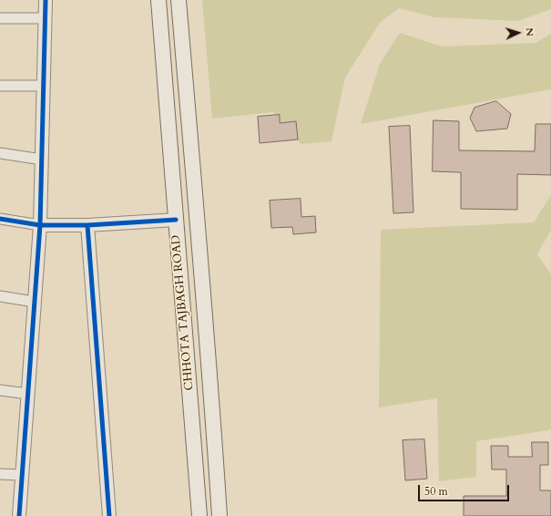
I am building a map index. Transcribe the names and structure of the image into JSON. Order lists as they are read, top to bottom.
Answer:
{
  "streets": {
    "main road": ["CHHOTA TAJBAGH ROAD"]
  },
  "scale_bar": "50 m",
  "north": "right"
}
